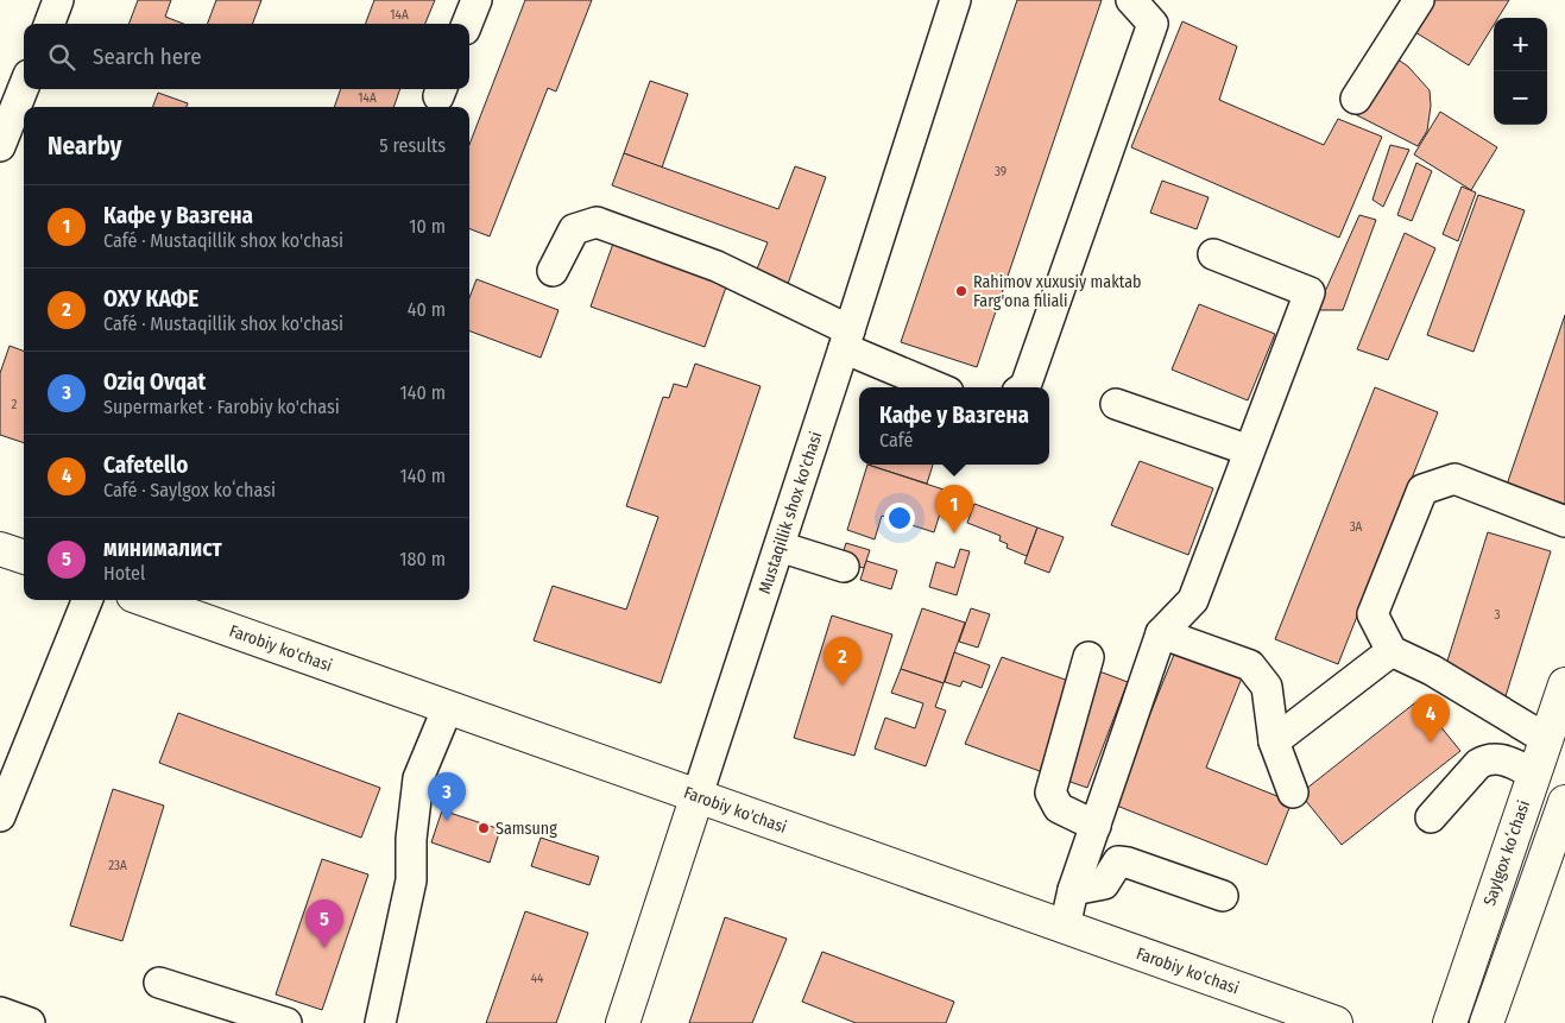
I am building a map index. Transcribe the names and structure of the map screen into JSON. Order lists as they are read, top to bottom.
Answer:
{
  "streets": {
    "main road": ["Mustaqillik shox ko'chasi", "Farobiy ko'chasi", "Saylgox koʻchasi"]
  },
  "crossings": [
    ["Mustaqillik shox ko'chasi", "Farobiy ko'chasi"]
  ],
  "places": ["Rahimov xuxusiy maktab Farg'ona filiali", "Samsung"],
  "house_numbers": [
    "14А",
    "14А",
    "39",
    "2",
    "3А",
    "3",
    "23А",
    "44"
  ],
  "page": {
    "map_buttons": ["+", "−"],
    "search": "Search here",
    "heading": ["Nearby", "5 results"],
    "list": [
      {
        "mark": "1",
        "name": "Кафе у Вазгена",
        "note": "Café · Mustaqillik shox ko'chasi",
        "value": "10 m"
      },
      {
        "mark": "2",
        "name": "ОХУ КАФЕ",
        "note": "Café · Mustaqillik shox ko'chasi",
        "value": "40 m"
      },
      {
        "mark": "3",
        "name": "Oziq Ovqat",
        "note": "Supermarket · Farobiy ko'chasi",
        "value": "140 m"
      },
      {
        "mark": "4",
        "name": "Cafetello",
        "note": "Café · Saylgox koʻchasi",
        "value": "140 m"
      },
      {
        "mark": "5",
        "name": "минималист",
        "note": "Hotel",
        "value": "180 m"
      }
    ],
    "popup": ["Кафе у Вазгена", "Café"],
    "pins": [
      "1",
      "2",
      "4",
      "3",
      "5"
    ]
  }
}
